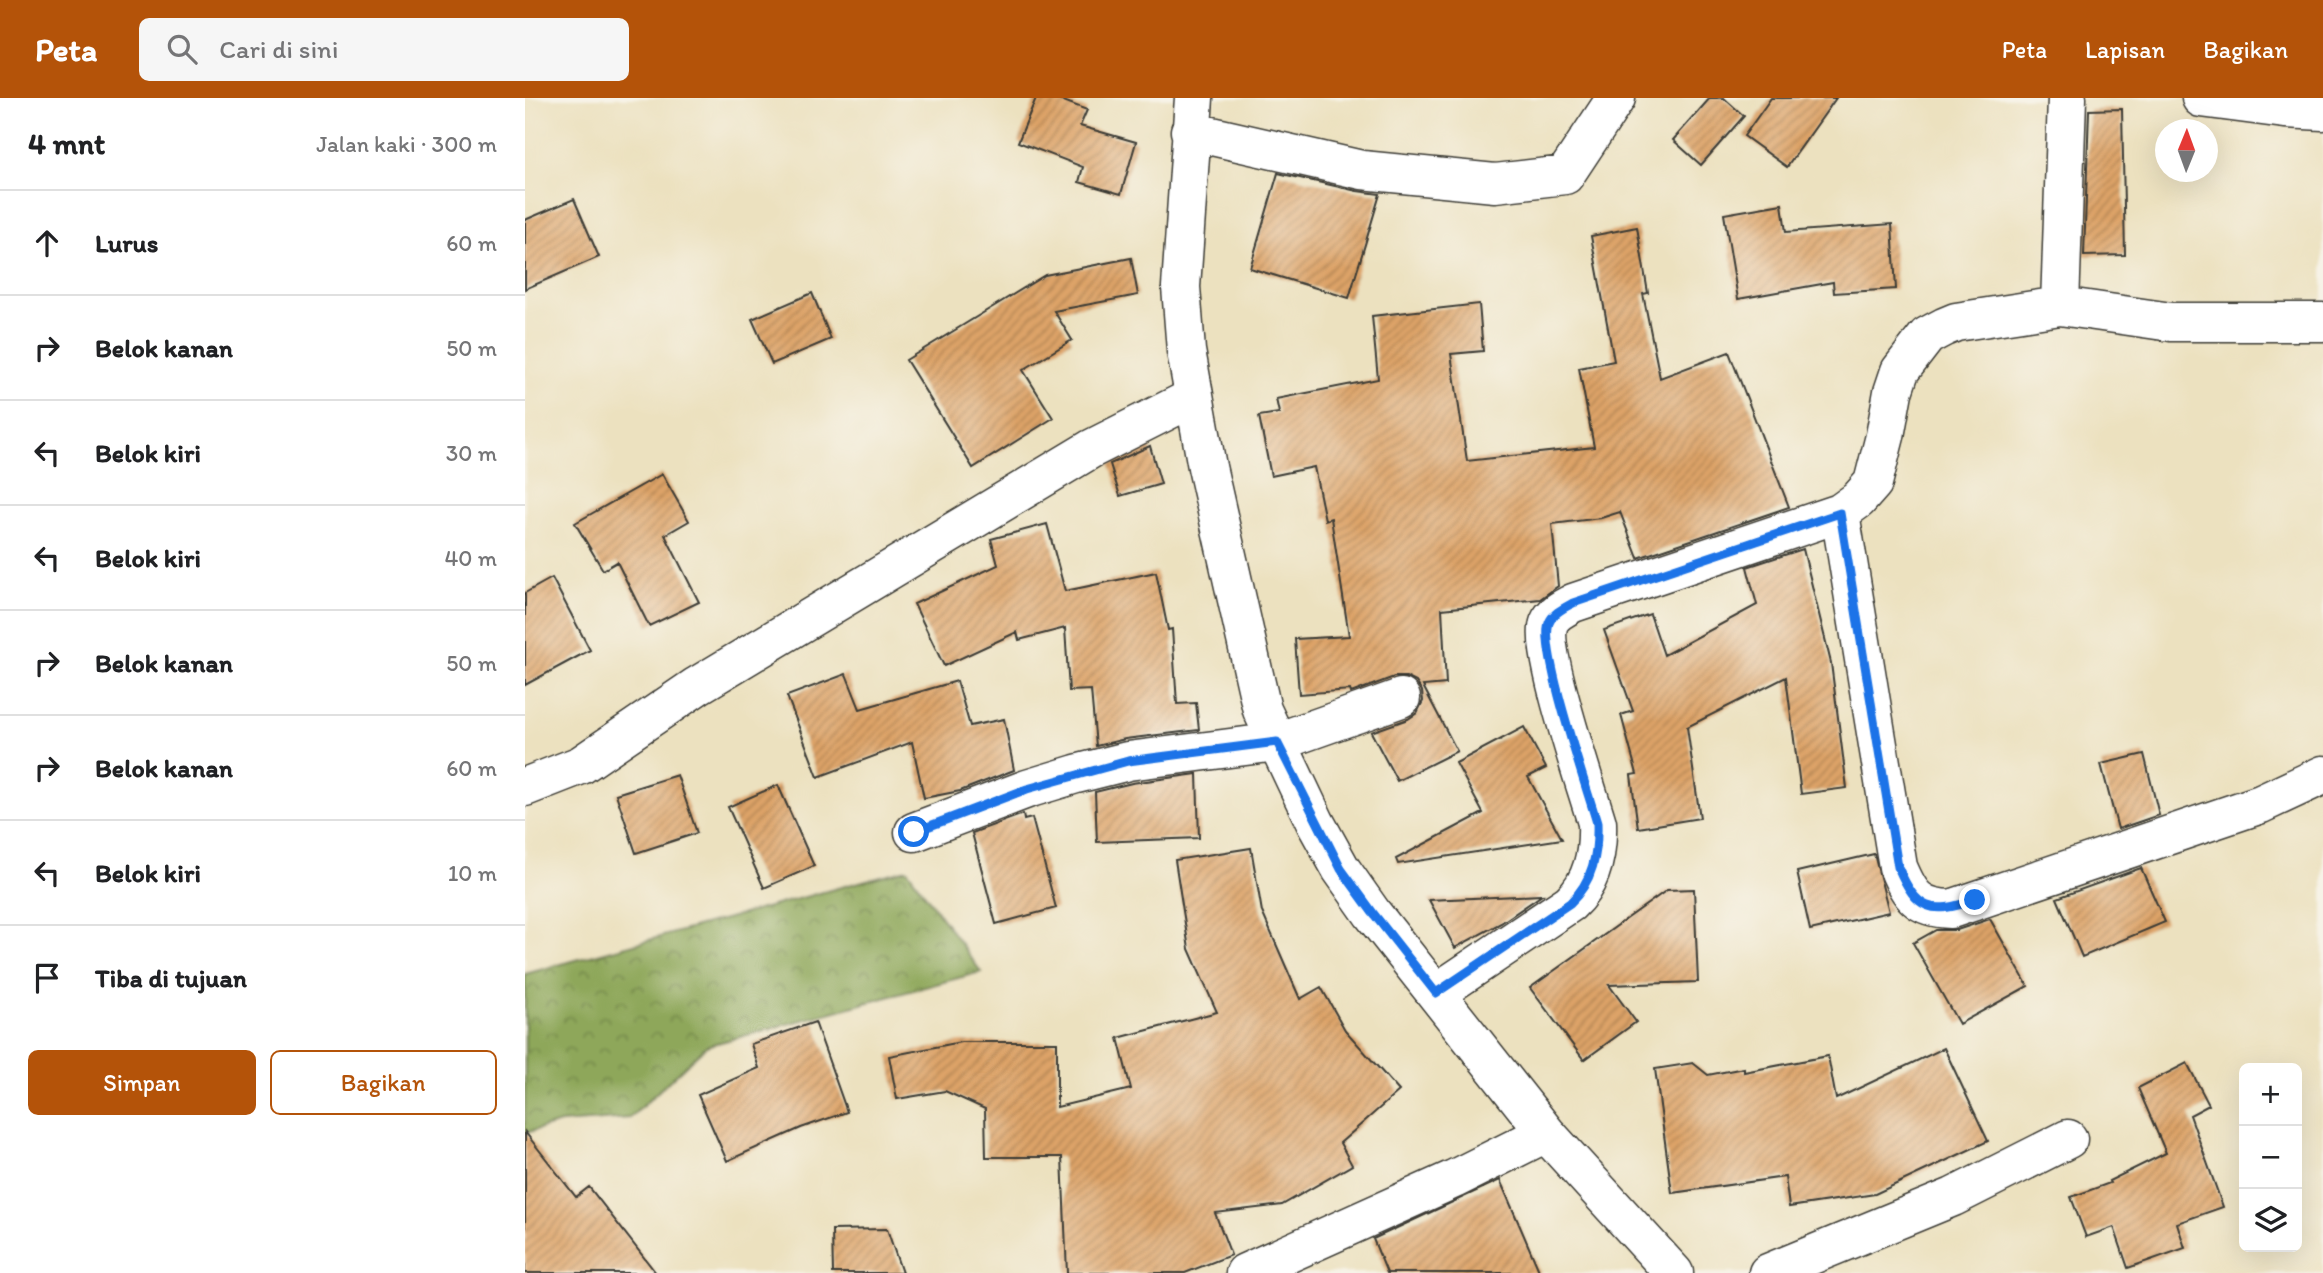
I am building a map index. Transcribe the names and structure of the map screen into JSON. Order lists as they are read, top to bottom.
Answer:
{
  "north": "top",
  "page": {
    "header": "Peta",
    "search": "Cari di sini",
    "nav": ["Peta", "Lapisan", "Bagikan"],
    "heading": ["4 mnt", "Jalan kaki · 300 m"],
    "list": [
      ["Lurus", "60 m"],
      ["Belok kanan", "50 m"],
      ["Belok kiri", "30 m"],
      ["Belok kiri", "40 m"],
      ["Belok kanan", "50 m"],
      ["Belok kanan", "60 m"],
      ["Belok kiri", "10 m"],
      "Tiba di tujuan"
    ],
    "buttons": ["Simpan", "Bagikan"],
    "map_buttons": ["+", "−"]
  }
}
